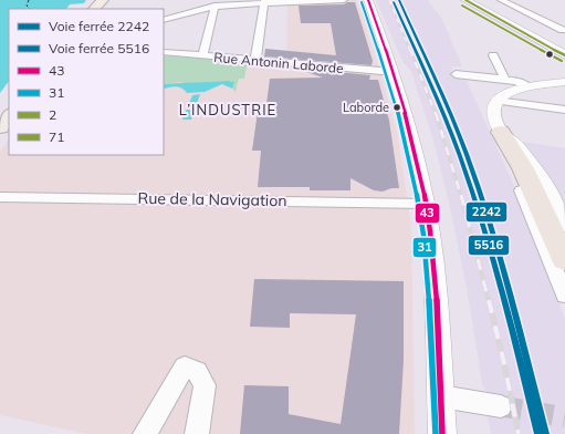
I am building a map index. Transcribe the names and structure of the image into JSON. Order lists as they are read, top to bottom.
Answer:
{
  "streets": {
    "street": ["Rue Antonin Laborde", "Rue de la Navigation"]
  },
  "districts": ["L’INDUSTRIE"],
  "places": ["Laborde"],
  "lines": [
    "rail line 2242",
    "transit line 43",
    "transit line 2",
    "rail line 5516",
    "transit line 31",
    "transit line 71"
  ],
  "legend": [
    "Voie ferrée 2242",
    "Voie ferrée 5516",
    "43",
    "31",
    "2",
    "71"
  ]
}
